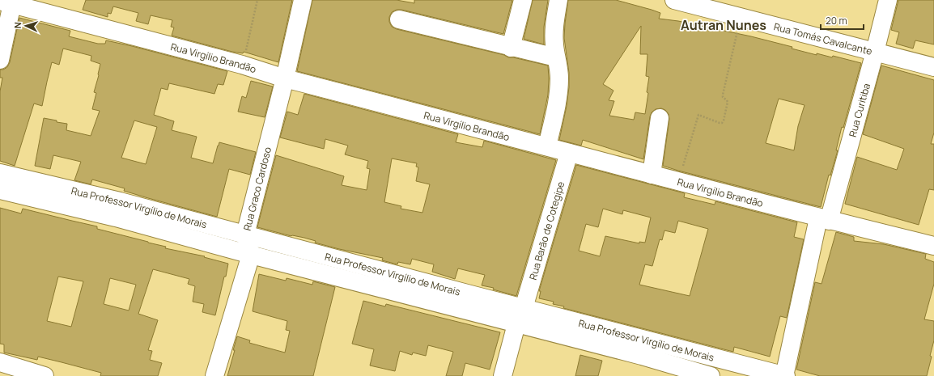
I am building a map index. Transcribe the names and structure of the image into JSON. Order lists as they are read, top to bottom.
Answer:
{
  "streets": {
    "street": [
      "Rua Tomás Cavalcante",
      "Rua Virgílio Brandão",
      "Rua Curitiba",
      "Rua Graco Cardoso",
      "Rua Professor Virgílio de Morais",
      "Rua Barão de Cotegipe"
    ]
  },
  "crossings": [
    ["Rua Tomás Cavalcante", "Rua Curitiba"],
    ["Rua Virgílio Brandão", "Rua Curitiba"],
    ["Rua Virgílio Brandão", "Rua Graco Cardoso"],
    ["Rua Virgílio Brandão", "Rua Barão de Cotegipe"],
    ["Rua Curitiba", "Rua Professor Virgílio de Morais"],
    ["Rua Graco Cardoso", "Rua Professor Virgílio de Morais"],
    ["Rua Professor Virgílio de Morais", "Rua Barão de Cotegipe"]
  ],
  "districts": ["Autran Nunes"],
  "scale_bar": "20 m",
  "north": "left"
}
